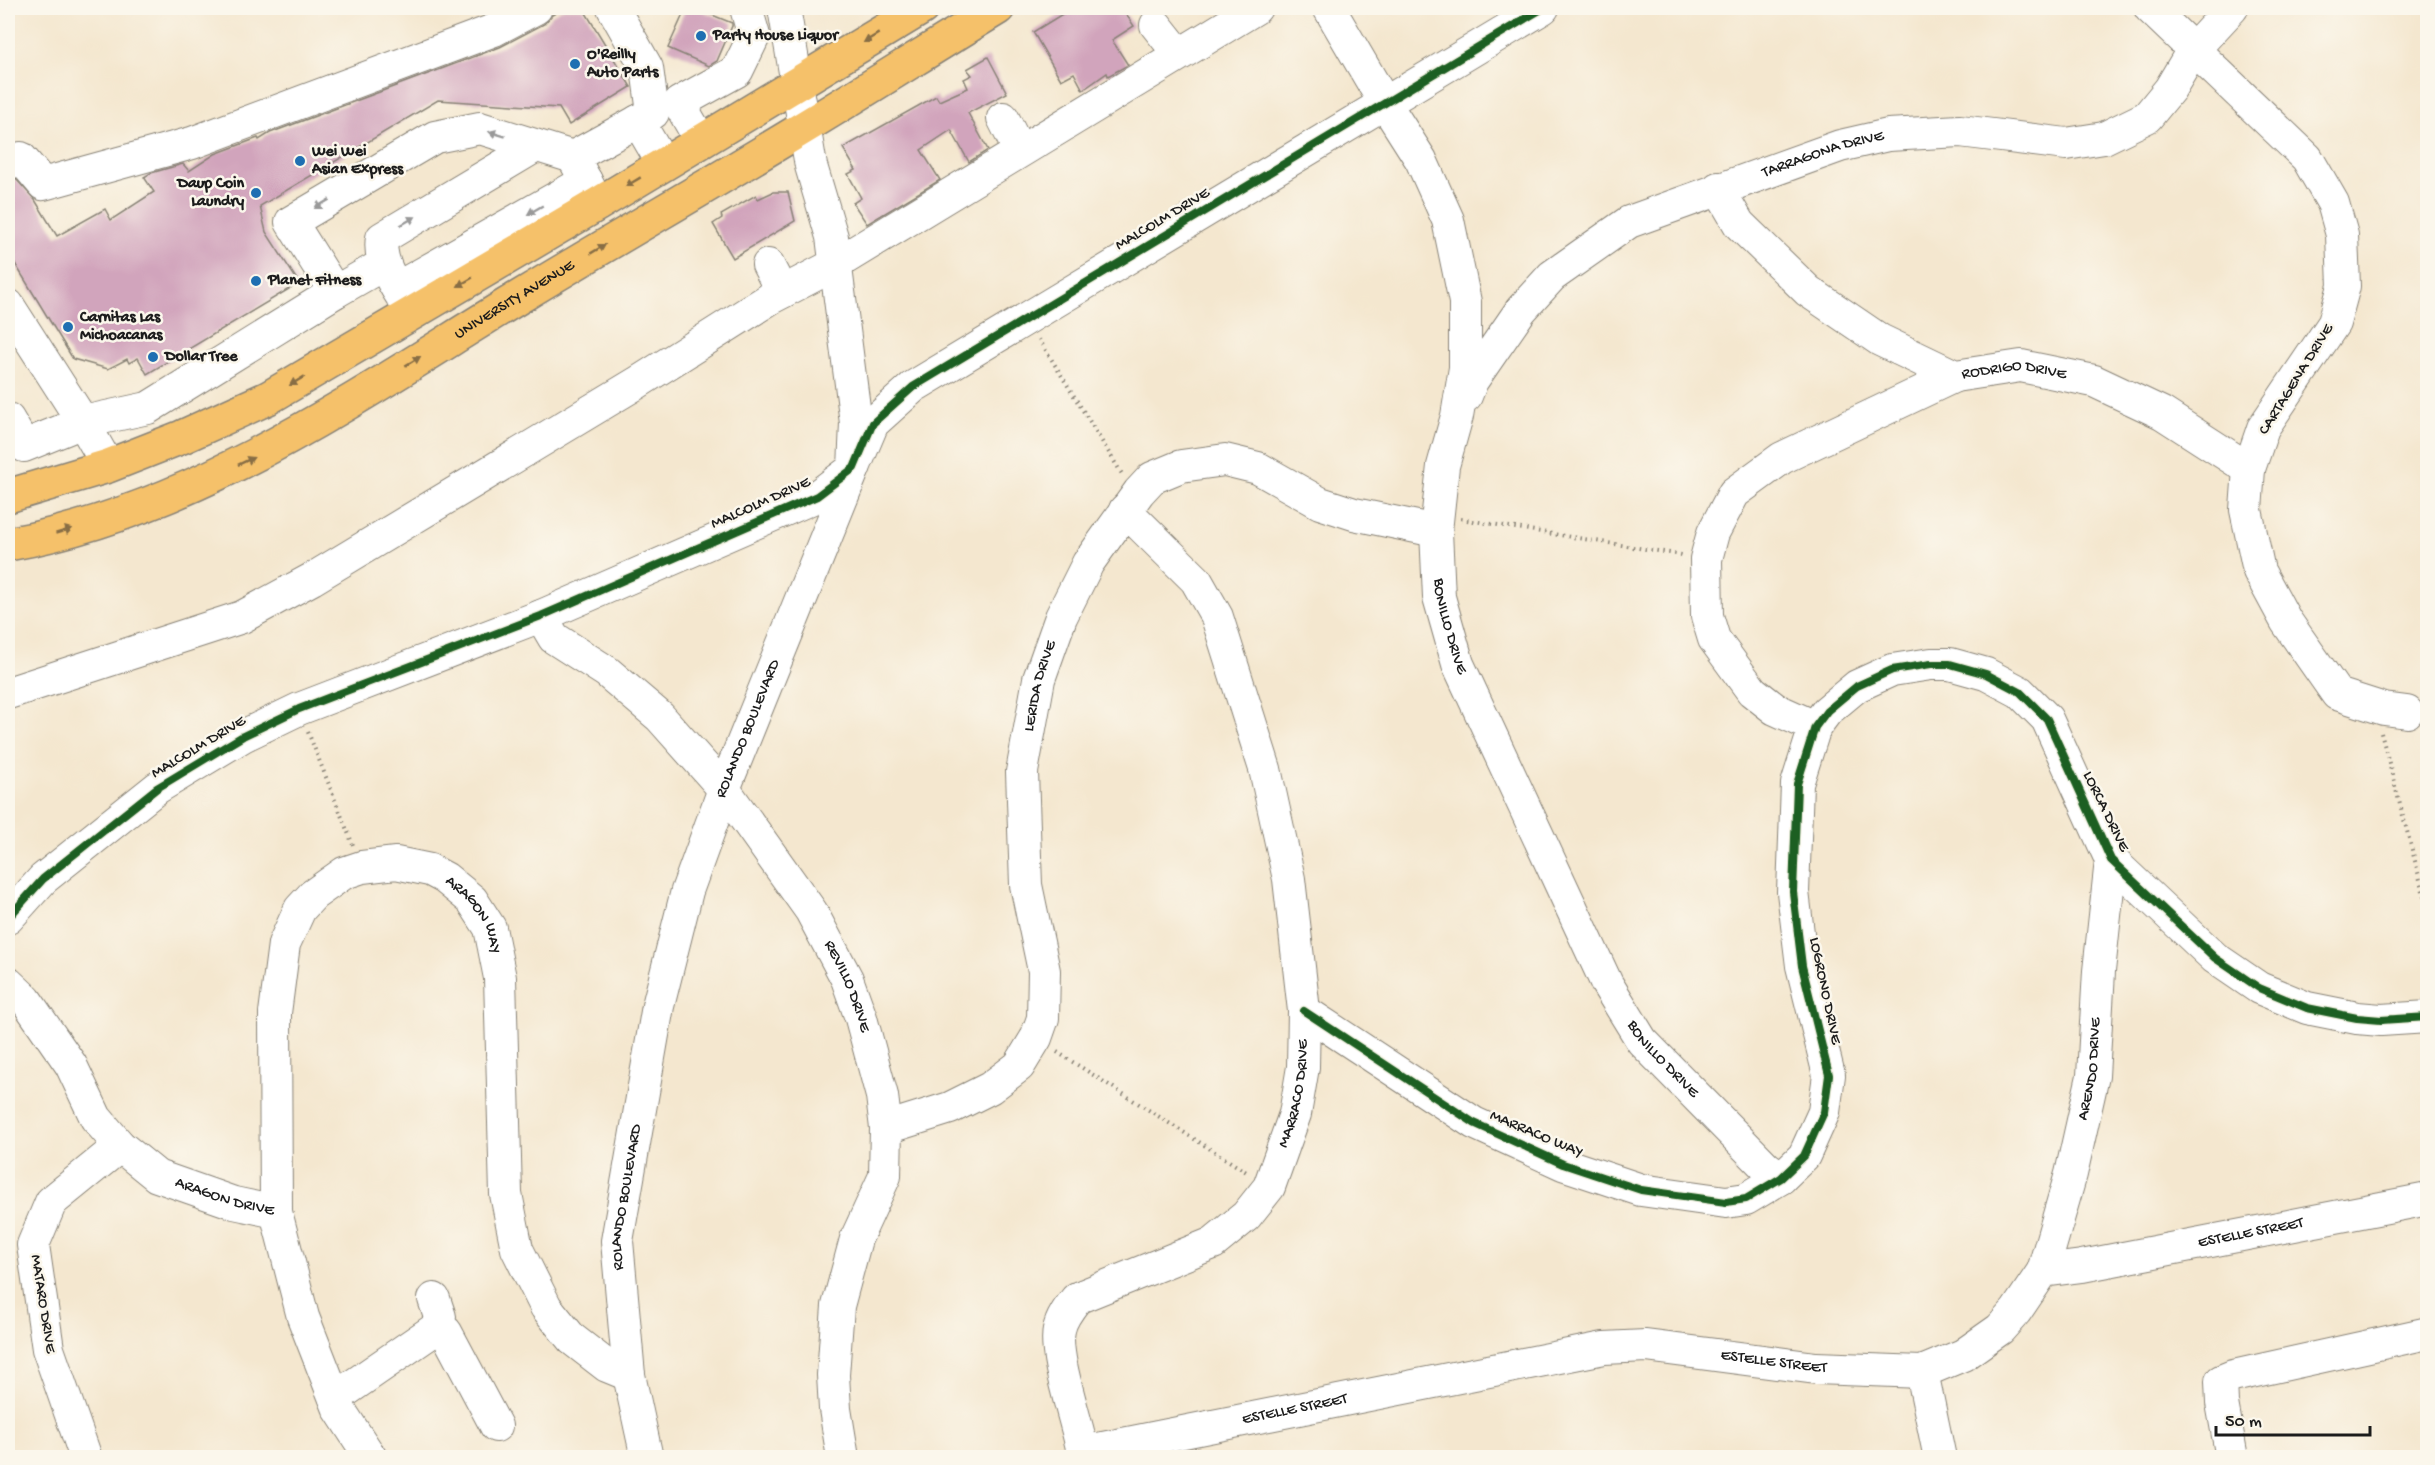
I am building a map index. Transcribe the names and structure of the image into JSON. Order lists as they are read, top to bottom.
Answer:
{
  "streets": {
    "main road": ["UNIVERSITY AVENUE"],
    "street": [
      "TARRAGONA DRIVE",
      "MALCOLM DRIVE",
      "RODRIGO DRIVE",
      "CARTAGENA DRIVE",
      "BONILLO DRIVE",
      "LERIDA DRIVE",
      "ROLANDO BOULEVARD",
      "LORCA DRIVE",
      "ARAGON WAY",
      "REVILLO DRIVE",
      "LOGRONO DRIVE",
      "ARENDO DRIVE",
      "MARRACO DRIVE",
      "MARRACO WAY",
      "ARAGON DRIVE",
      "ESTELLE STREET",
      "MATARO DRIVE"
    ]
  },
  "crossings": [
    ["TARRAGONA DRIVE", "RODRIGO DRIVE"],
    ["TARRAGONA DRIVE", "CARTAGENA DRIVE"],
    ["TARRAGONA DRIVE", "BONILLO DRIVE"],
    ["MALCOLM DRIVE", "BONILLO DRIVE"],
    ["MALCOLM DRIVE", "ROLANDO BOULEVARD"],
    ["MALCOLM DRIVE", "REVILLO DRIVE"],
    ["UNIVERSITY AVENUE", "ROLANDO BOULEVARD"],
    ["RODRIGO DRIVE", "CARTAGENA DRIVE"],
    ["BONILLO DRIVE", "LERIDA DRIVE"],
    ["BONILLO DRIVE", "LOGRONO DRIVE"],
    ["BONILLO DRIVE", "MARRACO WAY"],
    ["LERIDA DRIVE", "REVILLO DRIVE"],
    ["LERIDA DRIVE", "MARRACO DRIVE"],
    ["ROLANDO BOULEVARD", "ARAGON WAY"],
    ["ROLANDO BOULEVARD", "REVILLO DRIVE"],
    ["LORCA DRIVE", "LOGRONO DRIVE"],
    ["LORCA DRIVE", "ARENDO DRIVE"],
    ["ARAGON WAY", "ARAGON DRIVE"],
    ["LOGRONO DRIVE", "MARRACO WAY"],
    ["ARENDO DRIVE", "ESTELLE STREET"],
    ["MARRACO DRIVE", "MARRACO WAY"],
    ["MARRACO DRIVE", "ESTELLE STREET"],
    ["ARAGON DRIVE", "MATARO DRIVE"]
  ],
  "places": [
    "Party House Liquor",
    "O'Reilly Auto Parts",
    "Wei Wei Asian Express",
    "Daup Coin Laundry",
    "Planet Fitness",
    "Carnitas Las Michoacanas",
    "Dollar Tree"
  ],
  "scale_bar": "50 m"
}
